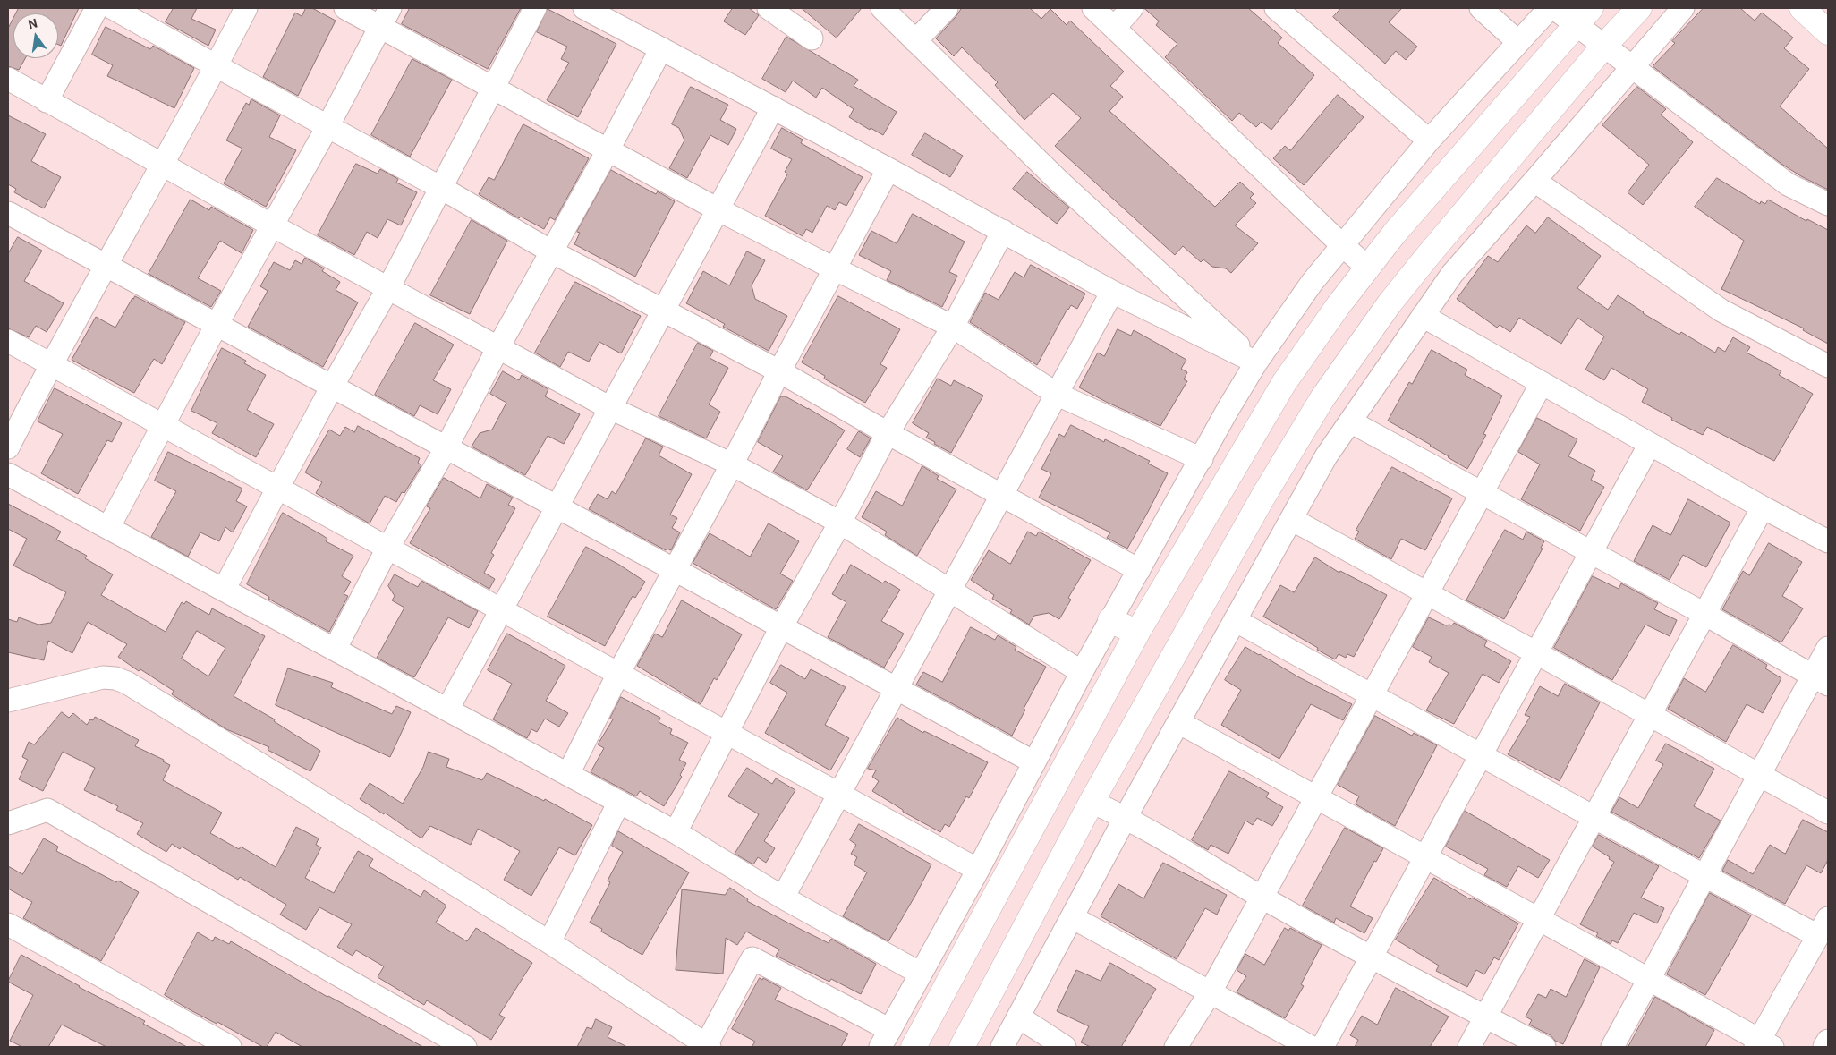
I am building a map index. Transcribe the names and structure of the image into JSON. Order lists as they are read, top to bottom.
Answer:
{
  "north": "top"
}
